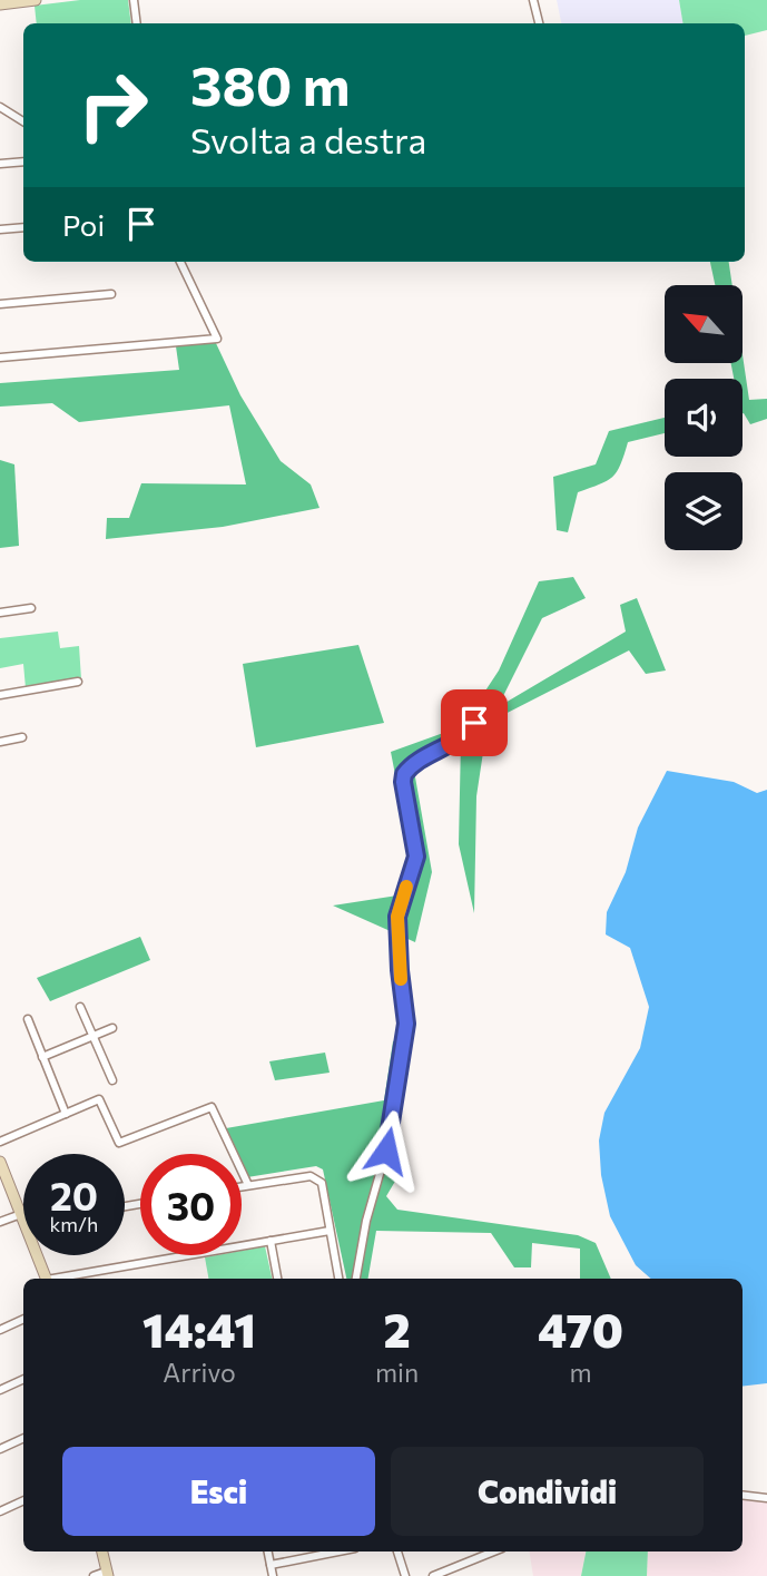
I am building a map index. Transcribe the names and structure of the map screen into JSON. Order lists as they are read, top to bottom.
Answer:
{
  "north": "top left",
  "page": {
    "turn": ["380 m", "Svolta a destra"],
    "then": "Poi",
    "speed": "20 km/h",
    "limit": "30",
    "eta": [
      "14:41",
      "Arrivo",
      "2",
      "min",
      "470",
      "m"
    ],
    "buttons": ["Esci", "Condividi"]
  }
}
